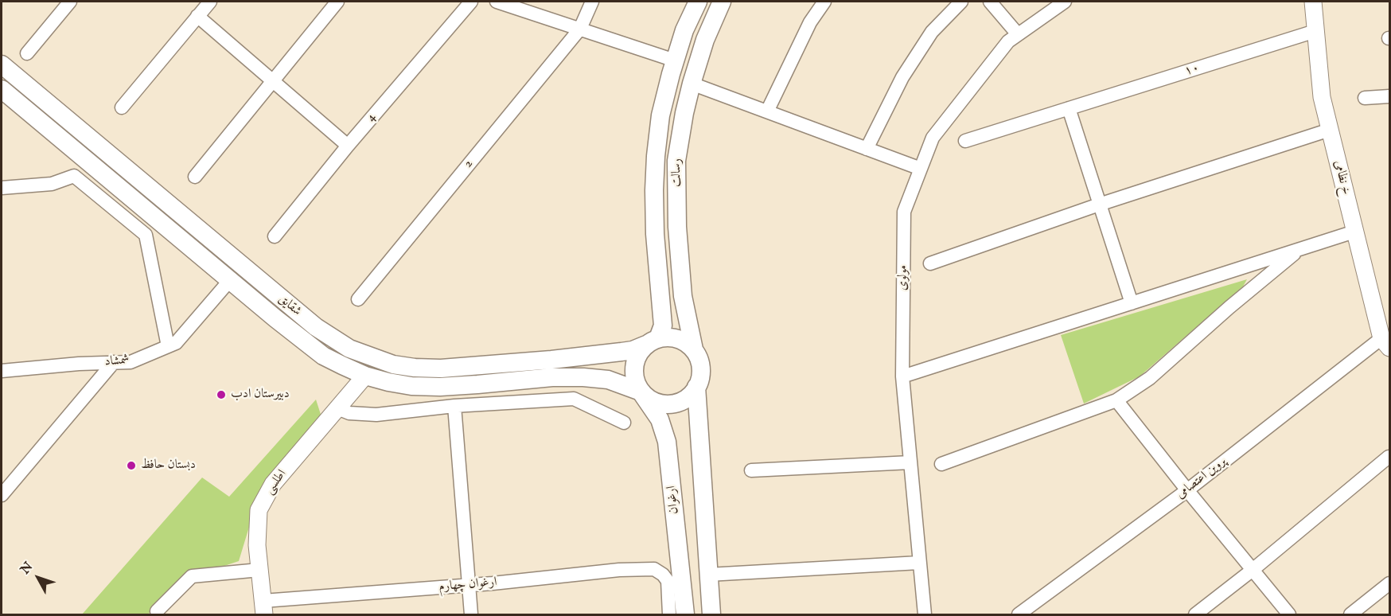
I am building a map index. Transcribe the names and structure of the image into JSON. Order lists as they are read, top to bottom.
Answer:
{
  "streets": {
    "main road": ["رسالت", "شقایق", "ارغوان"],
    "street": [
      "۱۰",
      "4",
      "2",
      "خ نظامی",
      "مولوی",
      "شمشاد",
      "پروین اعتصامی",
      "اطلسی",
      "ارغوان چهارم"
    ]
  },
  "crossings": [
    ["۱۰", "خ نظامی"],
    ["رسالت", "شقایق"],
    ["رسالت", "ارغوان"],
    ["خ نظامی", "پروین اعتصامی"],
    ["شقایق", "شمشاد"],
    ["شقایق", "اطلسی"],
    ["شقایق", "ارغوان"],
    ["اطلسی", "ارغوان چهارم"]
  ],
  "places": ["دبیرستان ادب", "دبستان حافظ"],
  "north": "top left"
}
